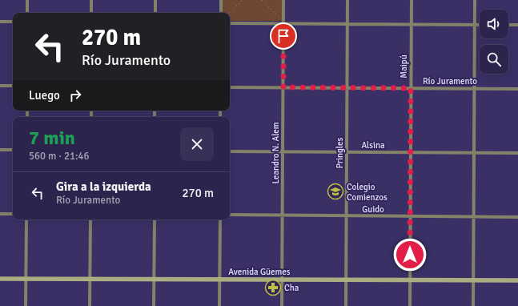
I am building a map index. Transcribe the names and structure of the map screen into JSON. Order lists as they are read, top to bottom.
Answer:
{
  "streets": {
    "main road": ["Avenida Güemes"],
    "street": [
      "Maipú",
      "Río Juramento",
      "Alsina",
      "Leandro N. Alem",
      "Pringles",
      "Guido"
    ]
  },
  "crossings": [
    ["Maipú", "Río Juramento"],
    ["Maipú", "Alsina"],
    ["Maipú", "Guido"],
    ["Maipú", "Avenida Güemes"],
    ["Río Juramento", "Leandro N. Alem"],
    ["Río Juramento", "Pringles"],
    ["Alsina", "Leandro N. Alem"],
    ["Alsina", "Pringles"],
    ["Leandro N. Alem", "Guido"],
    ["Leandro N. Alem", "Avenida Güemes"],
    ["Pringles", "Guido"],
    ["Pringles", "Avenida Güemes"]
  ],
  "places": {
    "school or university": ["Colegio Comienzos"],
    "pharmacy": ["Cha"]
  },
  "page": {
    "turn": ["270 m", "Río Juramento"],
    "then": "Luego",
    "heading": ["7 min", "560 m · 21:46"],
    "list": [
      {
        "name": "Gira a la izquierda",
        "note": "Río Juramento",
        "value": "270 m"
      }
    ]
  }
}
